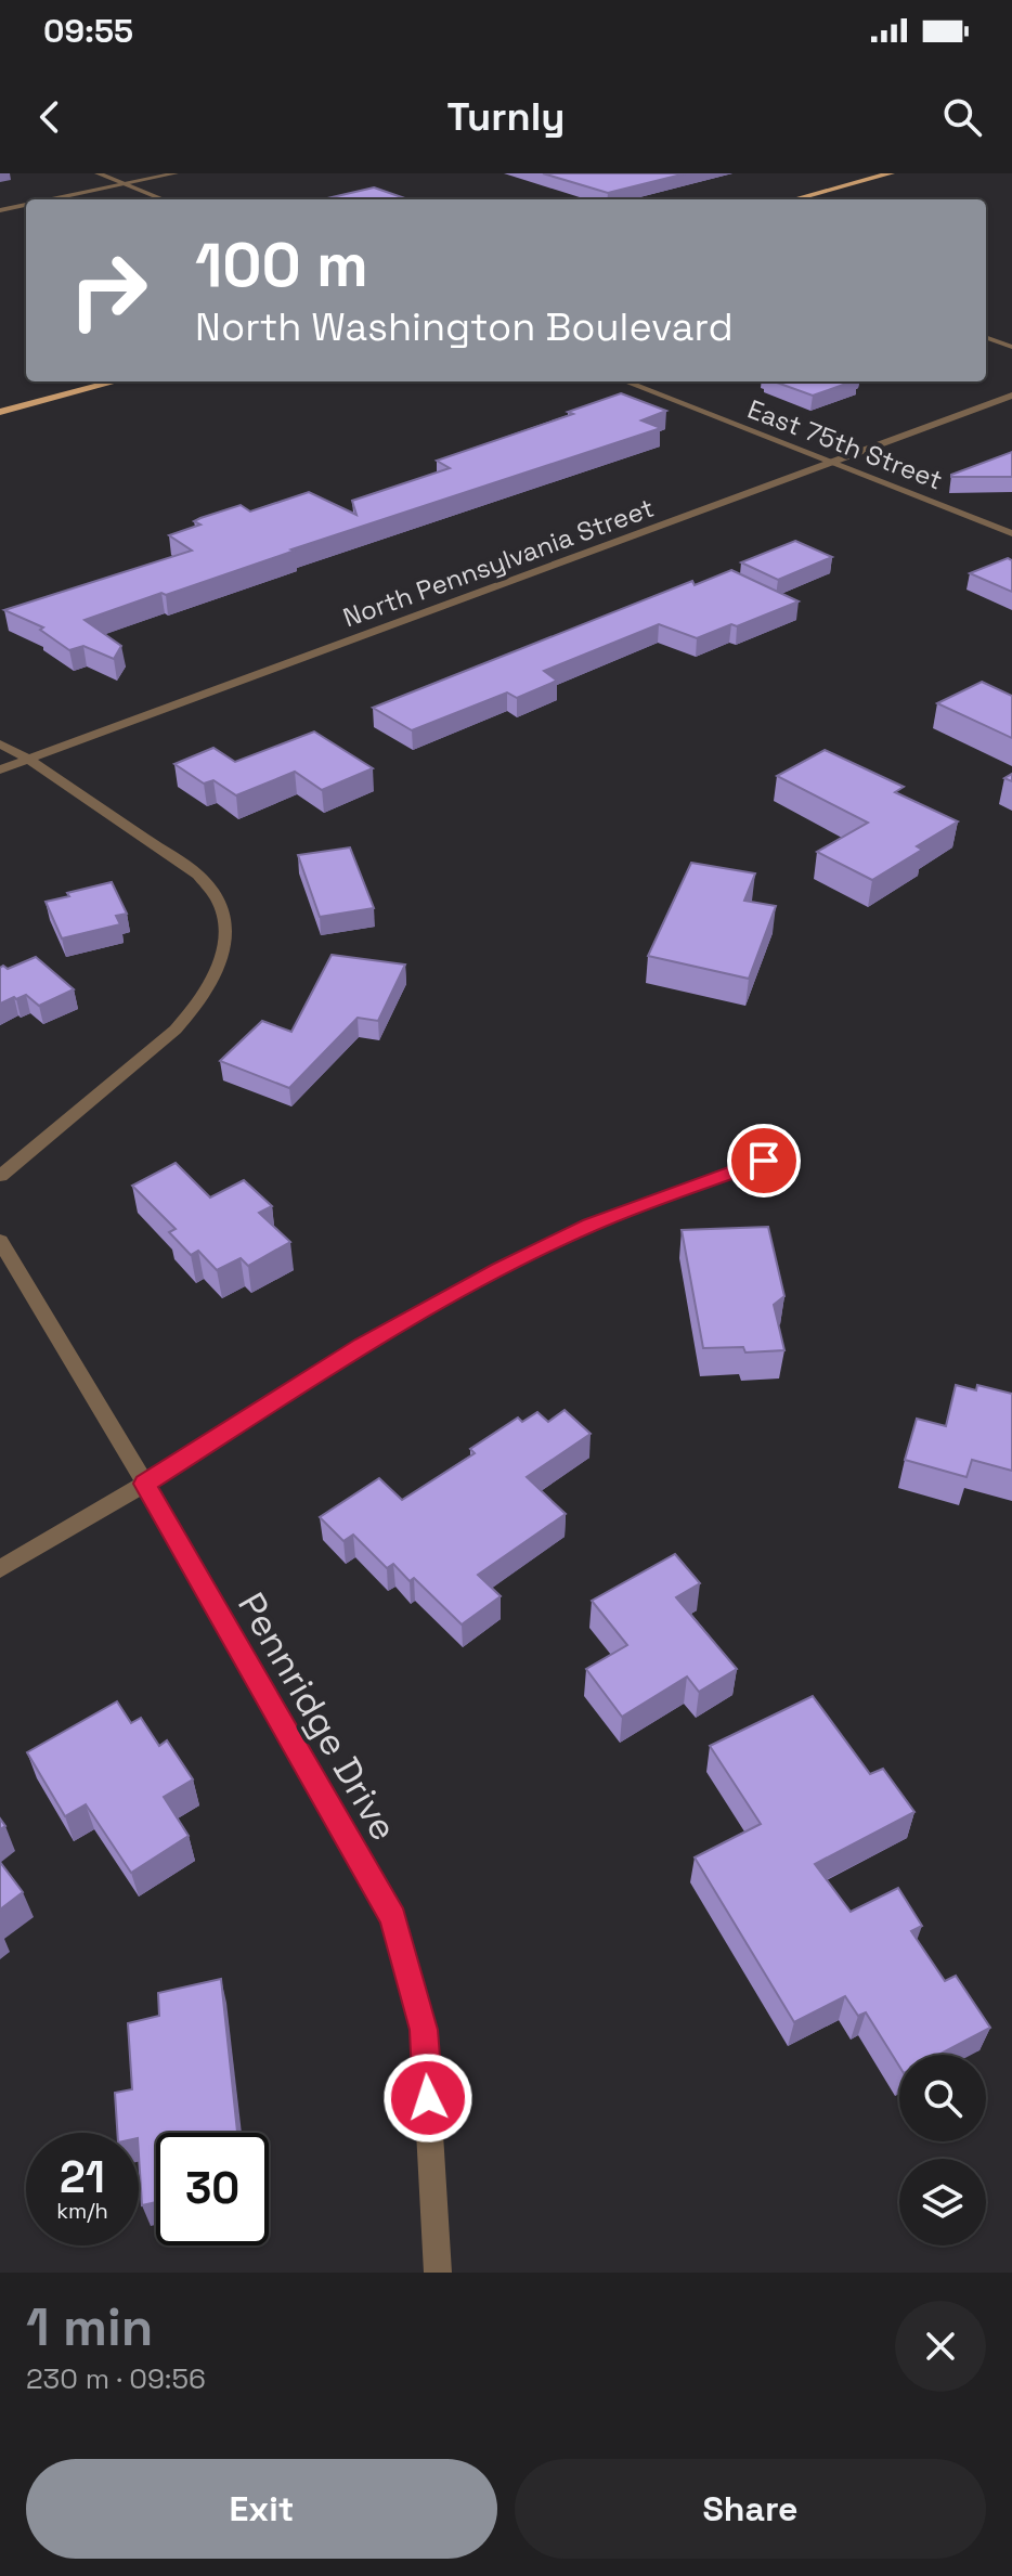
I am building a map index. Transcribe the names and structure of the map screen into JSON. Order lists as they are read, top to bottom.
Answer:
{
  "streets": {
    "street": ["East 75th Street", "North Pennsylvania Street", "Pennridge Drive"]
  },
  "crossings": [
    ["East 75th Street", "North Pennsylvania Street"]
  ],
  "page": {
    "status": "09:55",
    "header": "Turnly",
    "turn": ["100 m", "North Washington Boulevard"],
    "speed": "21 km/h",
    "limit": "30",
    "heading": ["1 min", "230 m · 09:56"],
    "buttons": ["Exit", "Share"]
  }
}
